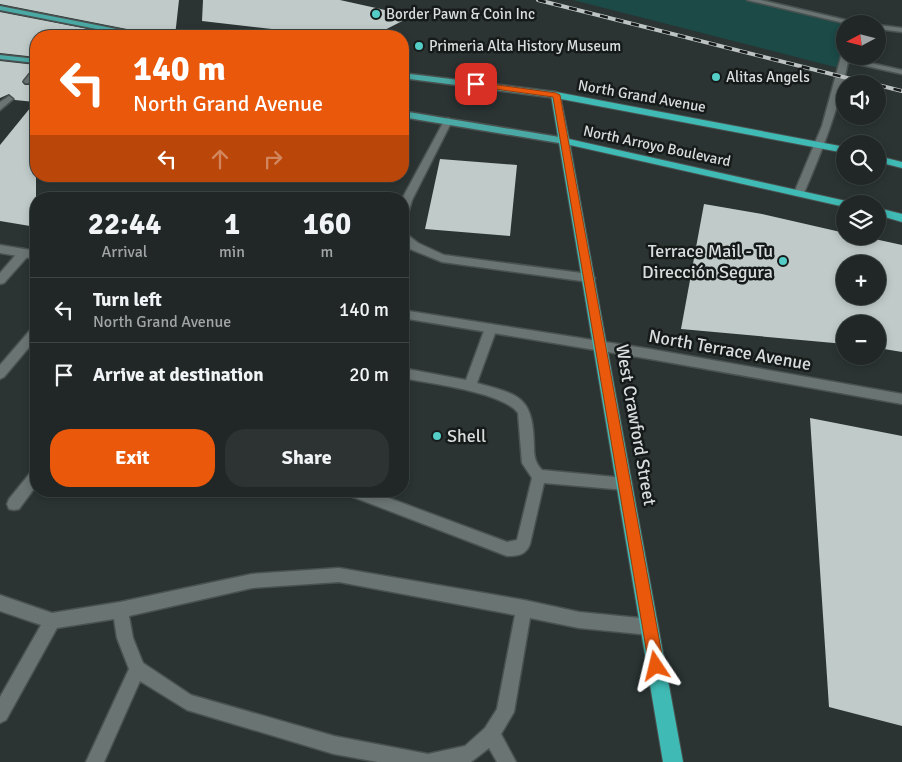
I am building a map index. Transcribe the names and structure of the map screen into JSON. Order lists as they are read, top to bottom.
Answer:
{
  "streets": {
    "highway": ["North Grand Avenue", "North Arroyo Boulevard", "West Crawford Street"],
    "street": ["North Terrace Avenue"]
  },
  "crossings": [
    ["North Grand Avenue", "West Crawford Street"],
    ["North Arroyo Boulevard", "West Crawford Street"],
    ["North Terrace Avenue", "West Crawford Street"]
  ],
  "places": [
    "Border Pawn & Coin Inc",
    "Primeria Alta History Museum",
    "Alitas Angels",
    "Terrace Mail - Tu Dirección Segura",
    "Shell"
  ],
  "north": "left",
  "page": {
    "map_buttons": ["+", "−"],
    "turn": ["140 m", "North Grand Avenue"],
    "eta": [
      "22:44",
      "Arrival",
      "1",
      "min",
      "160",
      "m"
    ],
    "list": [
      {
        "name": "Turn left",
        "note": "North Grand Avenue",
        "value": "140 m"
      },
      {
        "name": "Arrive at destination",
        "value": "20 m"
      }
    ],
    "buttons": ["Exit", "Share"]
  }
}
